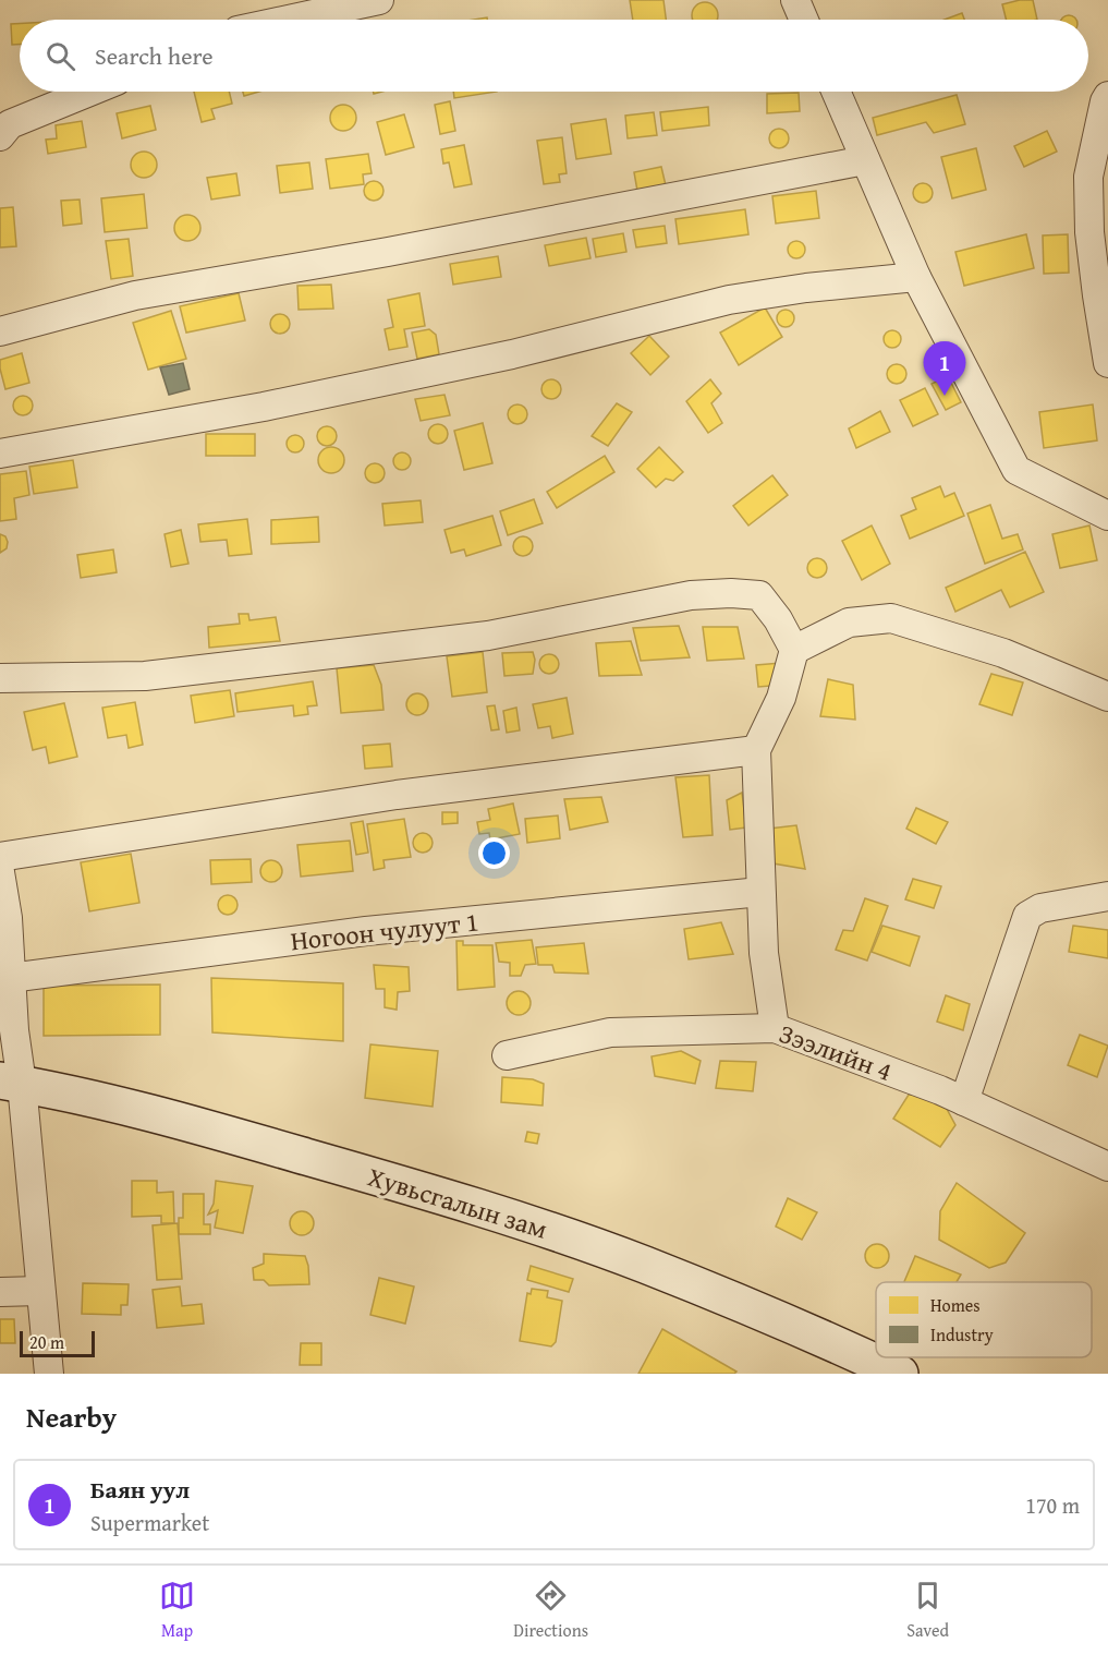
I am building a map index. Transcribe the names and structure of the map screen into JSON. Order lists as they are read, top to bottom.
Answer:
{
  "streets": {
    "main road": ["Хувьсгалын зам"],
    "street": ["Ногоон чулуут 1", "Зээлийн 4"]
  },
  "legend": ["Homes", "Industry"],
  "scale_bar": "20 m",
  "page": {
    "search": "Search here",
    "pins": "1",
    "scale": "20 m",
    "heading": "Nearby",
    "list": [
      {
        "mark": "1",
        "name": "Баян уул",
        "note": "Supermarket",
        "value": "170 m"
      }
    ],
    "nav": ["Map", "Directions", "Saved"]
  }
}
